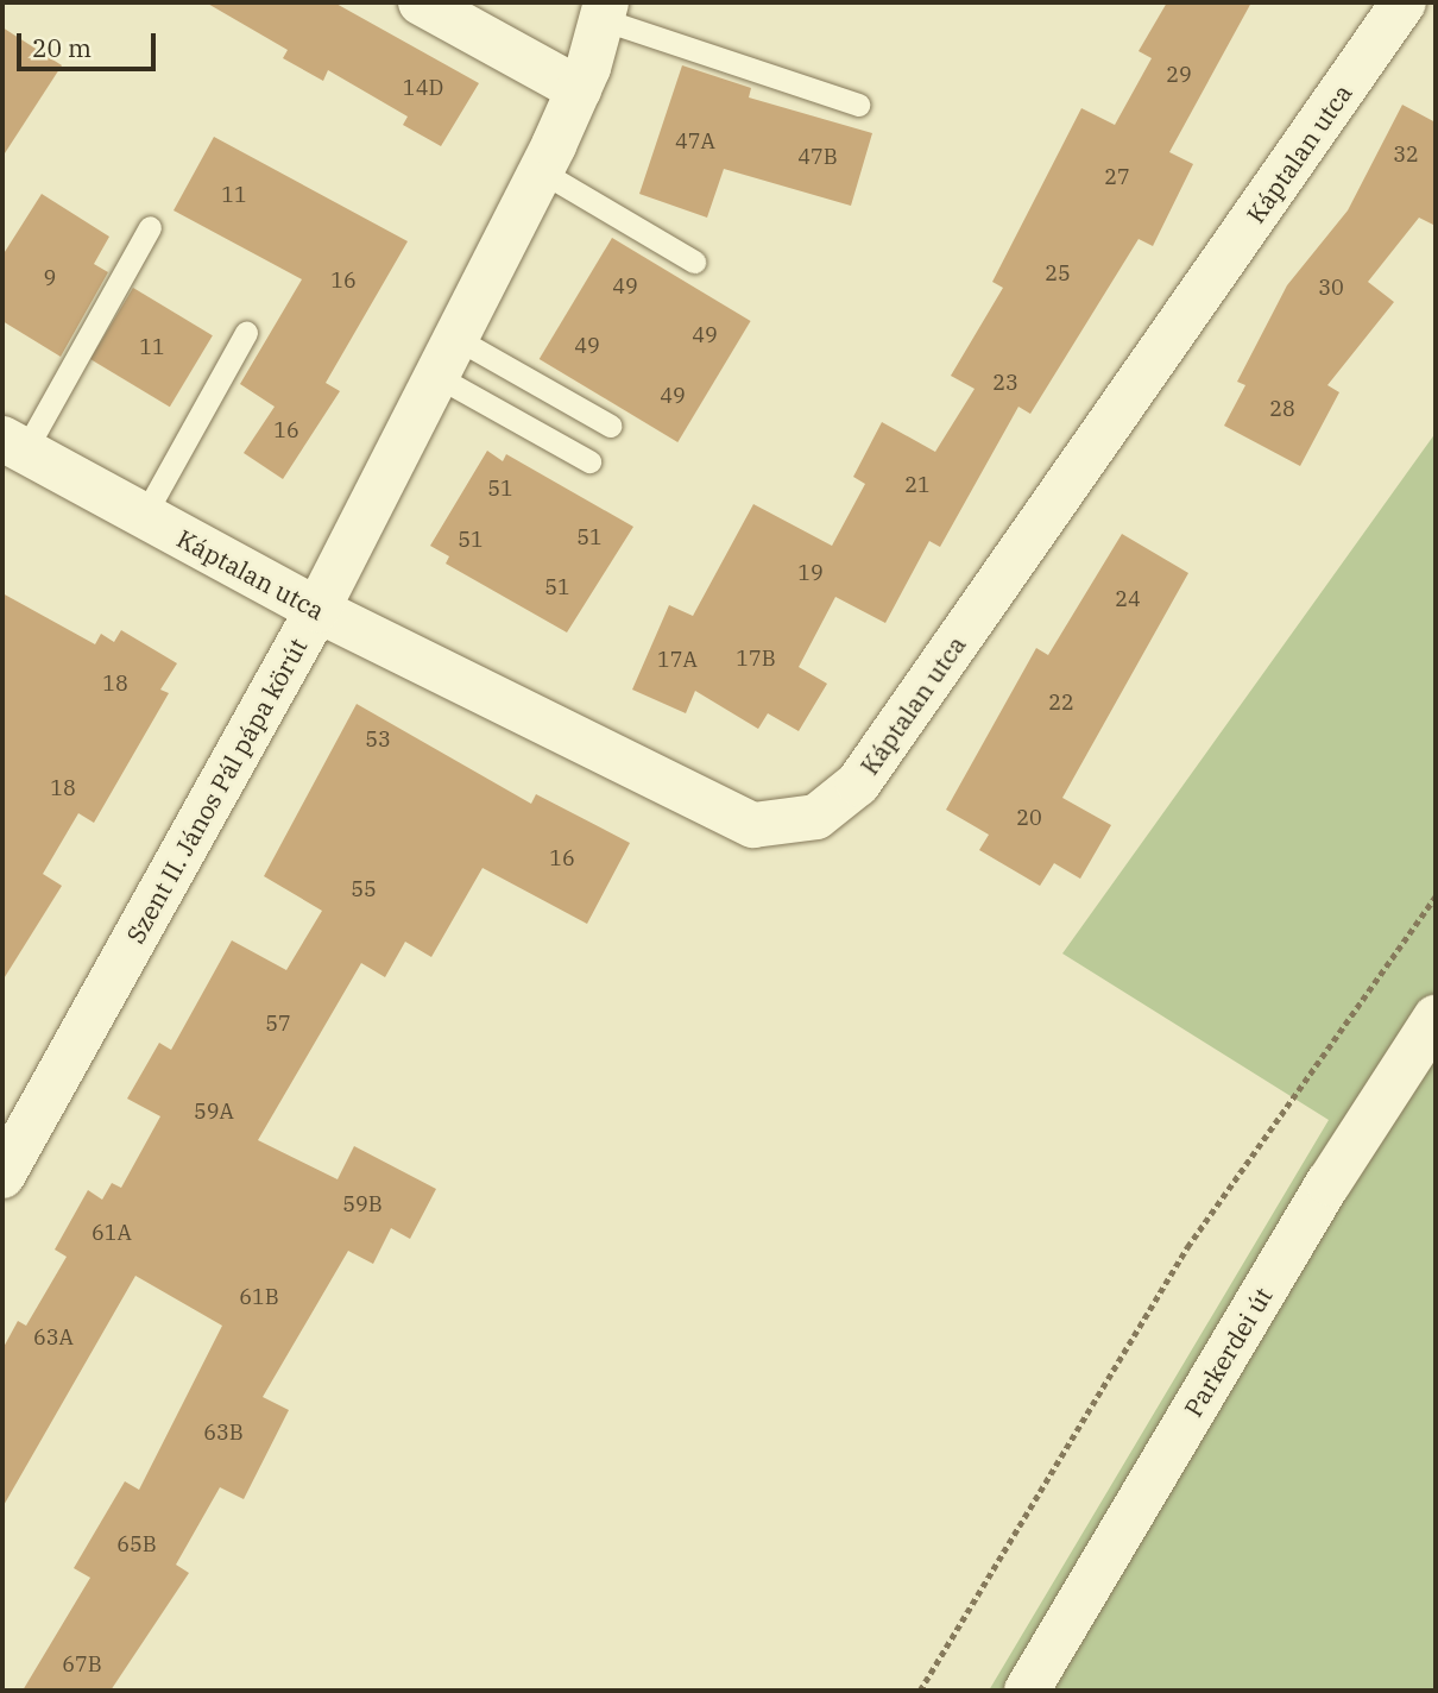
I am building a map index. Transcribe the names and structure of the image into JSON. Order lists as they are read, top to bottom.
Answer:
{
  "streets": {
    "street": ["Káptalan utca", "Szent II. János Pál pápa körút", "Parkerdei út"]
  },
  "crossings": [
    ["Káptalan utca", "Szent II. János Pál pápa körút"]
  ],
  "house_numbers": [
    "29",
    "14D",
    "47A",
    "32",
    "47B",
    "27",
    "11",
    "25",
    "9",
    "16",
    "49",
    "30",
    "49",
    "49",
    "11",
    "23",
    "49",
    "28",
    "16",
    "21",
    "51",
    "51",
    "51",
    "19",
    "51",
    "24",
    "17B",
    "17A",
    "18",
    "22",
    "53",
    "18",
    "20",
    "16",
    "55",
    "57",
    "59A",
    "59B",
    "61A",
    "61B",
    "63A",
    "63B",
    "65B",
    "67B"
  ],
  "scale_bar": "20 m"
}
